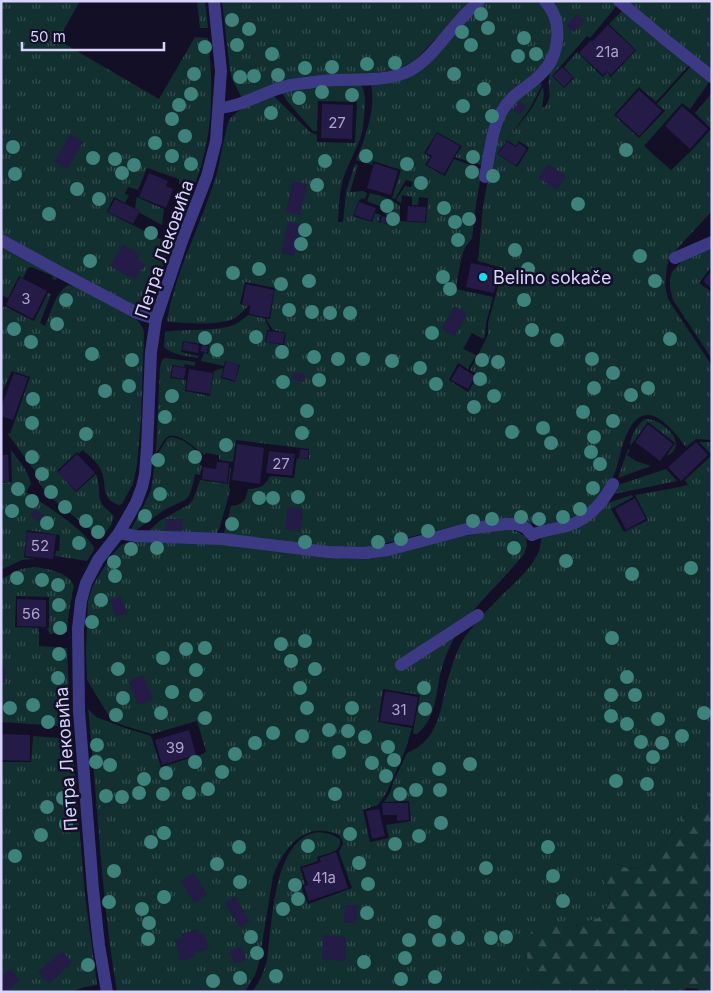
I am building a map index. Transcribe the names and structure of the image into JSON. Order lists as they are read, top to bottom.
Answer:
{
  "streets": {
    "street": ["Петра Лековића"]
  },
  "places": ["Belino sokače"],
  "house_numbers": [
    "21a",
    "27",
    "3",
    "27",
    "52",
    "56",
    "31",
    "39",
    "41a"
  ],
  "scale_bar": "50 m"
}
